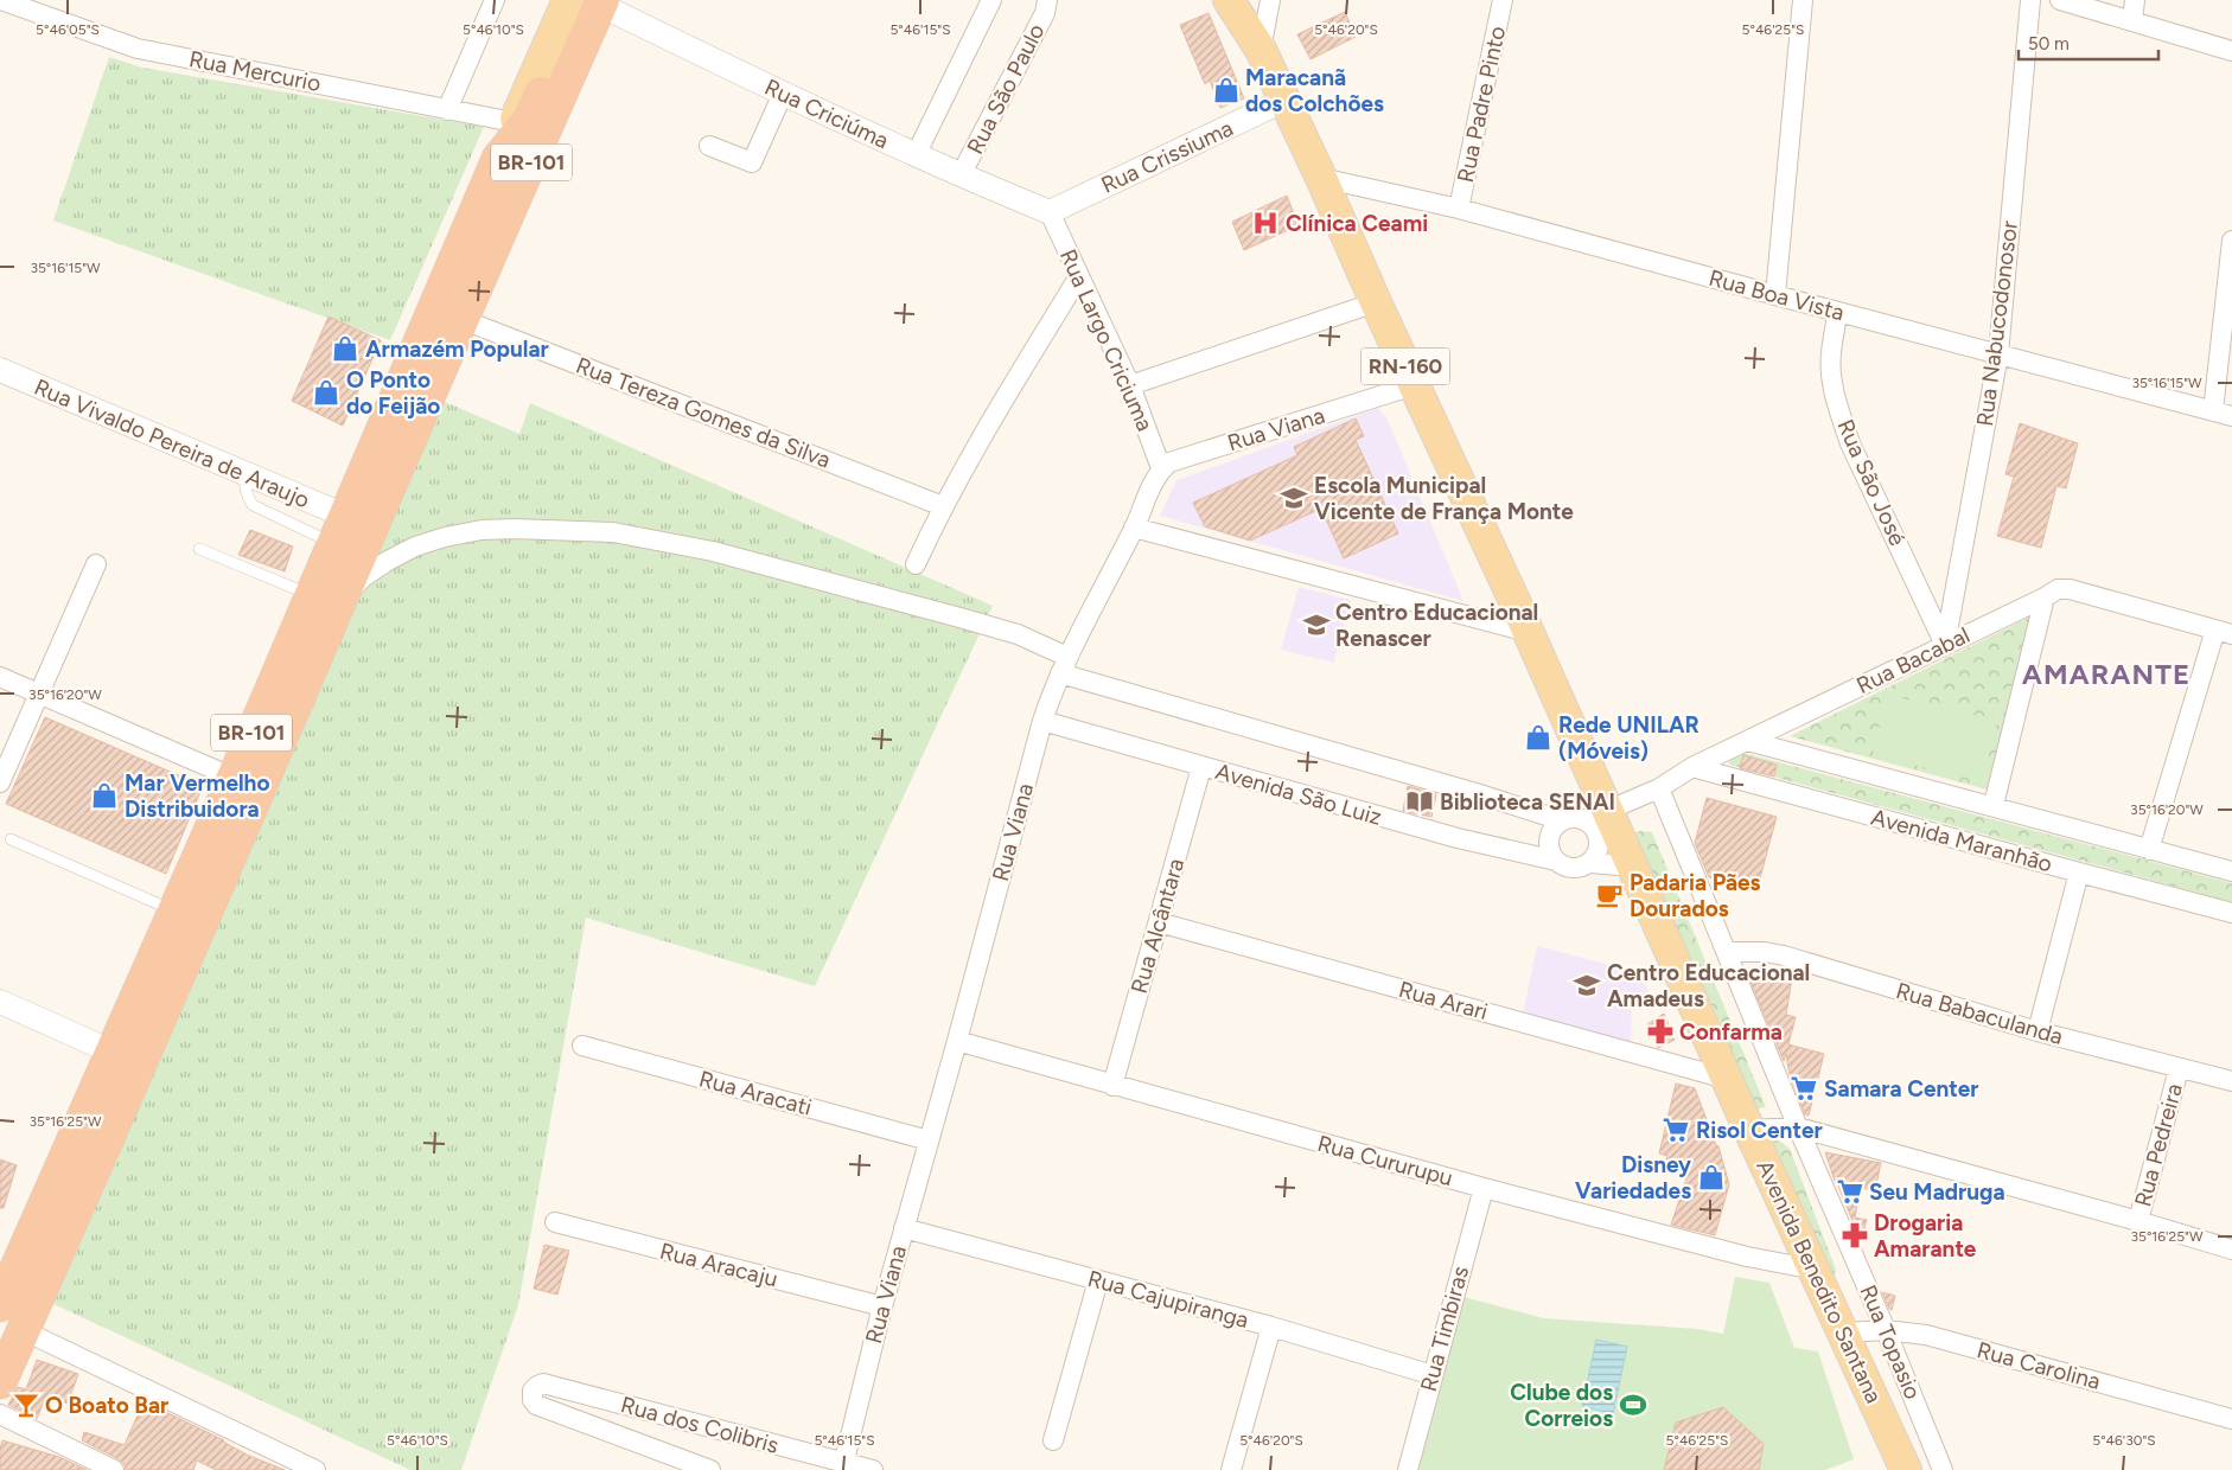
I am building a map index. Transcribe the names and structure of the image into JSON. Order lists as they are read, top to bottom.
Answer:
{
  "streets": {
    "highway": ["BR-101"],
    "main road": ["RN-160", "Avenida Benedito Santana"],
    "street": [
      "Rua Mercurio",
      "Rua São Paulo",
      "Rua Padre Pinto",
      "Rua Criciúma",
      "Rua Crissiuma",
      "Rua Boa Vista",
      "Rua Nabucodonosor",
      "Rua Largo Criciuma",
      "Rua Tereza Gomes da Silva",
      "Rua Viana",
      "Rua Vivaldo Pereira de Araujo",
      "Rua São José",
      "Rua Bacabal",
      "Avenida São Luiz",
      "Avenida Maranhão",
      "Rua Alcântara",
      "Rua Arari",
      "Rua Babaculanda",
      "Rua Aracati",
      "Rua Pedreira",
      "Rua Cururupu",
      "Rua Aracaju",
      "Rua Cajupiranga",
      "Rua Timbiras",
      "Rua Topasio",
      "Rua Carolina",
      "Rua dos Colibris"
    ]
  },
  "crossings": [
    ["Rua Mercurio", "BR-101"],
    ["Rua São Paulo", "Rua Criciúma"],
    ["Rua Padre Pinto", "Rua Boa Vista"],
    ["Rua Criciúma", "Rua Crissiuma"],
    ["Rua Criciúma", "BR-101"],
    ["Rua Criciúma", "Rua Largo Criciuma"],
    ["Rua Crissiuma", "Rua Largo Criciuma"],
    ["Rua Crissiuma", "Avenida Benedito Santana"],
    ["BR-101", "Rua Tereza Gomes da Silva"],
    ["BR-101", "Rua Vivaldo Pereira de Araujo"],
    ["Rua Boa Vista", "Rua Nabucodonosor"],
    ["Rua Boa Vista", "Rua São José"],
    ["Rua Boa Vista", "Avenida Benedito Santana"],
    ["Rua Nabucodonosor", "Rua São José"],
    ["Rua Nabucodonosor", "Rua Bacabal"],
    ["Rua Largo Criciuma", "Rua Viana"],
    ["Rua Viana", "Avenida São Luiz"],
    ["Rua Viana", "Rua Aracati"],
    ["Rua Viana", "Rua Cururupu"],
    ["Rua Viana", "Rua Aracaju"],
    ["Rua Viana", "Avenida Benedito Santana"],
    ["Rua Viana", "Rua Cajupiranga"],
    ["Rua Viana", "Rua dos Colibris"],
    ["Rua São José", "Rua Bacabal"],
    ["Rua Bacabal", "Avenida Maranhão"],
    ["Rua Bacabal", "Avenida Benedito Santana"],
    ["Rua Bacabal", "Rua Topasio"],
    ["Avenida São Luiz", "Rua Alcântara"],
    ["Rua Alcântara", "Rua Arari"],
    ["Rua Alcântara", "Rua Cururupu"],
    ["Rua Arari", "Avenida Benedito Santana"],
    ["Rua Babaculanda", "Rua Pedreira"],
    ["Rua Babaculanda", "Rua Topasio"],
    ["Rua Cururupu", "Avenida Benedito Santana"],
    ["Rua Cururupu", "Rua Timbiras"],
    ["Avenida Benedito Santana", "Rua Carolina"],
    ["Rua Cajupiranga", "Rua Timbiras"],
    ["Rua Topasio", "Rua Carolina"]
  ],
  "districts": ["AMARANTE"],
  "places": {
    "shop": [
      "Maracanã dos Colchões",
      "Armazém Popular",
      "O Ponto do Feijão",
      "Rede UNILAR (Móveis)",
      "Mar Vermelho Distribuidora",
      "Disney Variedades"
    ],
    "hospital": ["Clínica Ceami"],
    "school or university": ["Escola Municipal Vicente de França Monte", "Centro Educacional Renascer", "Centro Educacional Amadeus"],
    "library": ["Biblioteca SENAI"],
    "cafe": ["Padaria Pães Dourados"],
    "pharmacy": ["Confarma", "Drogaria Amarante"],
    "supermarket": ["Samara Center", "Risol Center", "Seu Madruga"],
    "bar": ["O Boato Bar"],
    "sports": ["Clube dos Correios"]
  },
  "scale_bar": "50 m",
  "coordinates": [
    "5°46'10\"S",
    "5°46'15\"S",
    "5°46'20\"S",
    "5°46'25\"S",
    "5°46'05\"S",
    "35°16'15\"W",
    "35°16'20\"W",
    "35°16'25\"W",
    "5°46'30\"S"
  ]
}
